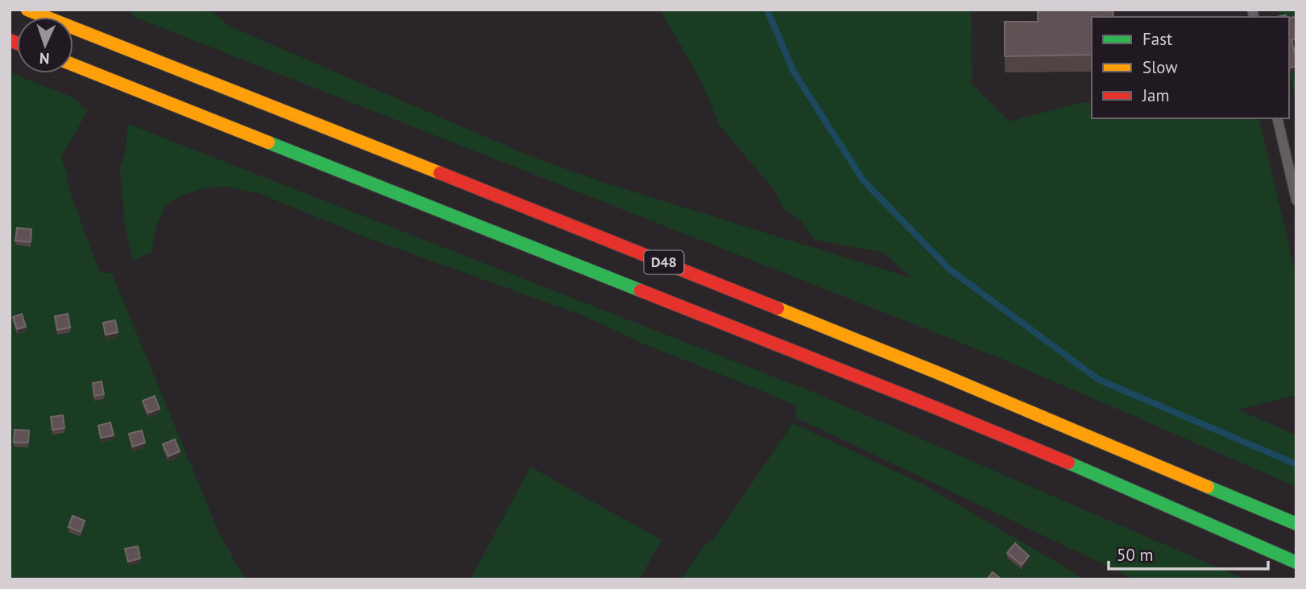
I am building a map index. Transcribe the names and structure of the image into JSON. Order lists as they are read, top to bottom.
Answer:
{
  "streets": {
    "highway": ["D48"]
  },
  "legend": ["Fast", "Slow", "Jam"],
  "scale_bar": "50 m",
  "north": "bottom"
}
